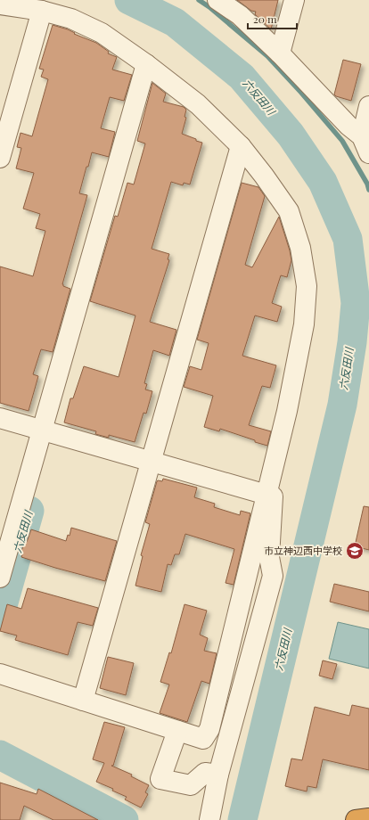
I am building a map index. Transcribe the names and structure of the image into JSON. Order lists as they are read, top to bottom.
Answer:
{
  "water": ["六反田川"],
  "places": {
    "school or university": ["市立神辺西中学校"]
  },
  "scale_bar": "20 m"
}
